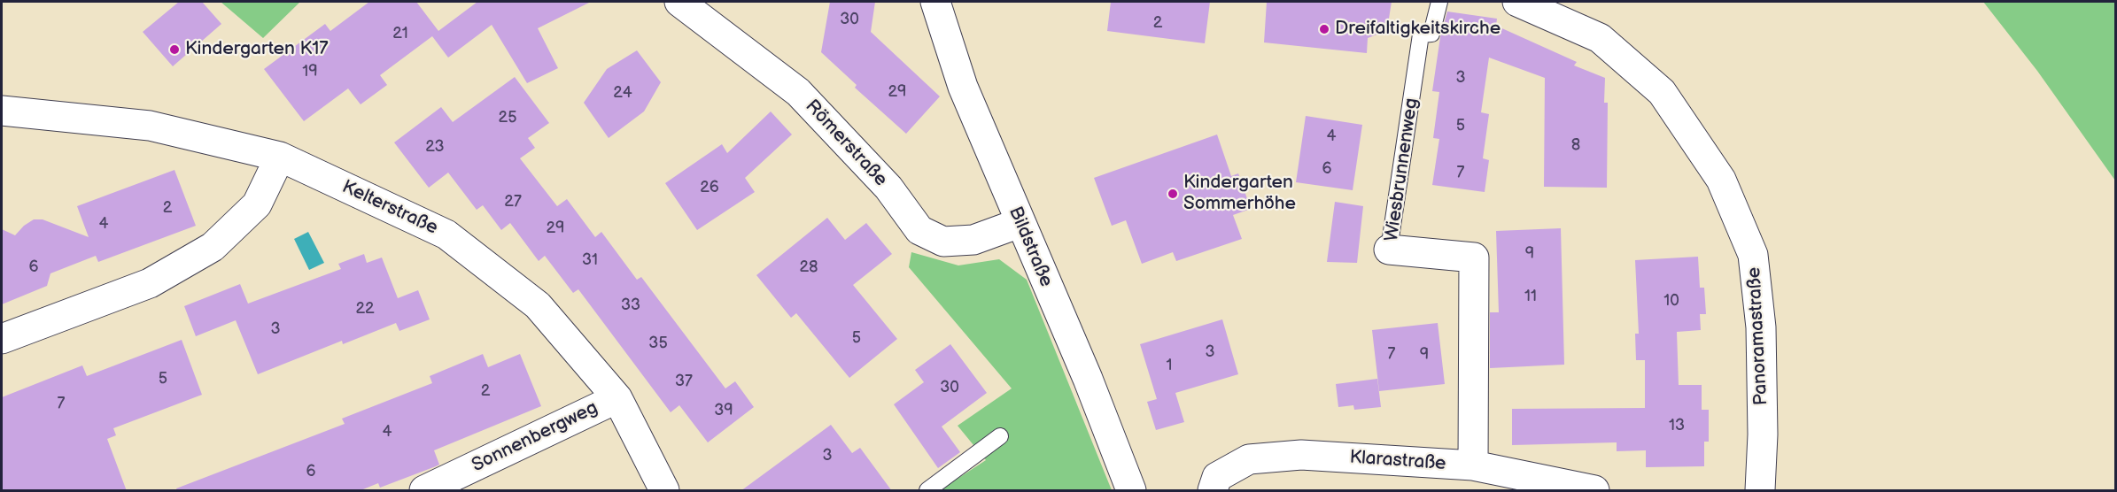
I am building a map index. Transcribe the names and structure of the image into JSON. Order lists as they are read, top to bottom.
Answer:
{
  "streets": {
    "street": [
      "Römerstraße",
      "Wiesbrunnenweg",
      "Kelterstraße",
      "Bildstraße",
      "Panoramastraße",
      "Sonnenbergweg",
      "Klarastraße"
    ]
  },
  "crossings": [
    ["Römerstraße", "Bildstraße"],
    ["Wiesbrunnenweg", "Klarastraße"],
    ["Kelterstraße", "Sonnenbergweg"]
  ],
  "places": ["Dreifaltigkeitskirche", "Kindergarten K17", "Kindergarten Sommerhöhe"],
  "house_numbers": [
    "30",
    "2",
    "21",
    "19",
    "3",
    "29",
    "24",
    "25",
    "5",
    "4",
    "8",
    "23",
    "6",
    "7",
    "26",
    "27",
    "2",
    "4",
    "29",
    "9",
    "31",
    "6",
    "28",
    "11",
    "10",
    "33",
    "22",
    "3",
    "5",
    "35",
    "3",
    "7",
    "9",
    "1",
    "5",
    "37",
    "30",
    "2",
    "7",
    "39",
    "13",
    "4",
    "3",
    "6"
  ]
}
